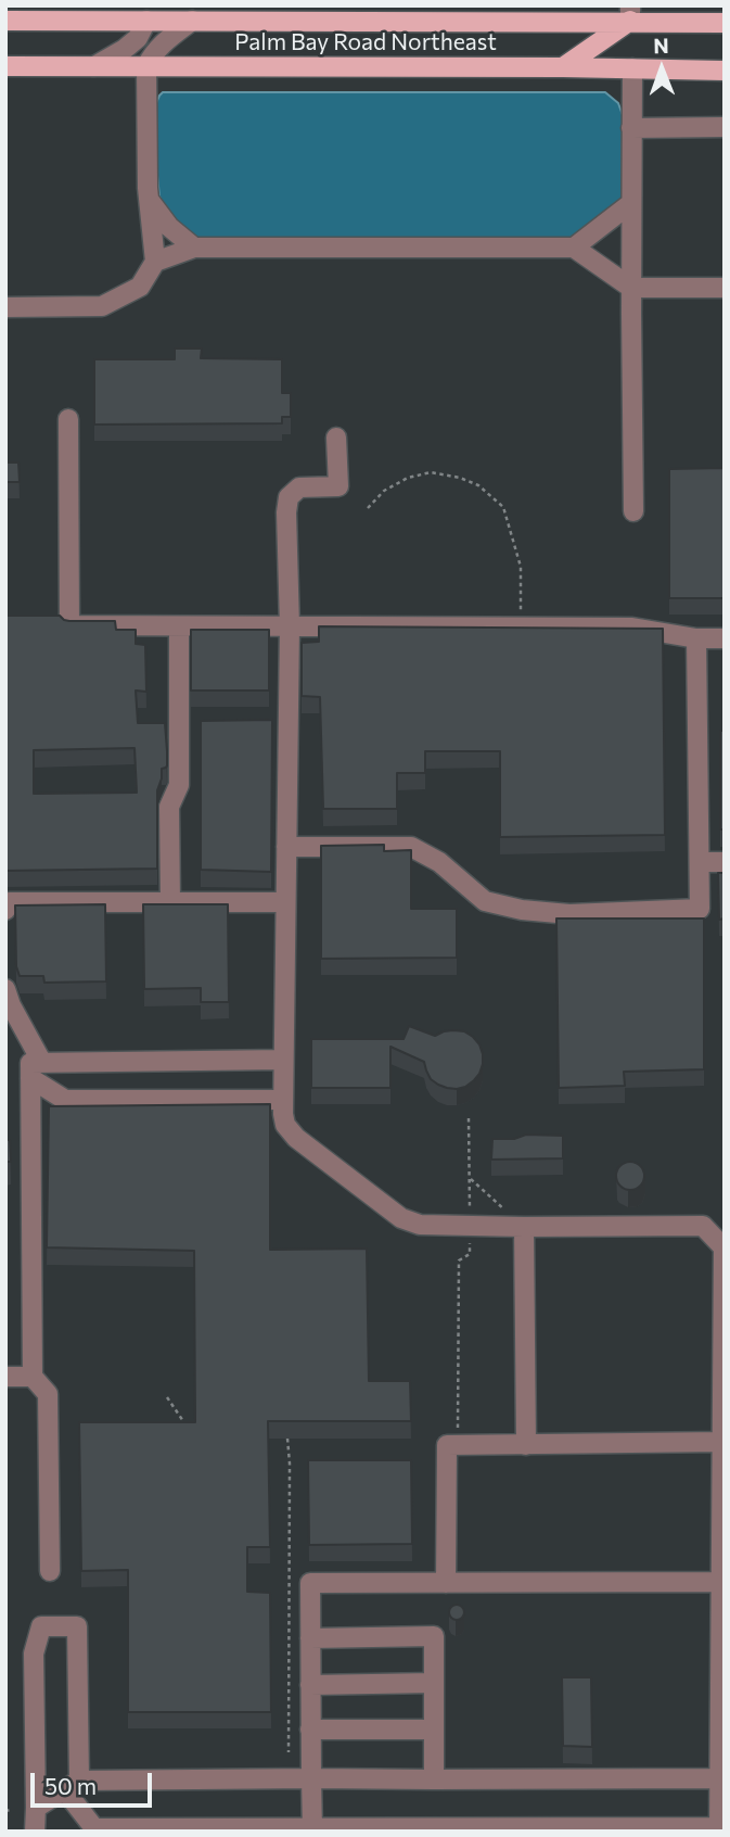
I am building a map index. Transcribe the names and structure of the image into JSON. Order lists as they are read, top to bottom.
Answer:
{
  "streets": {
    "main road": ["Palm Bay Road Northeast"]
  },
  "scale_bar": "50 m",
  "north": "top"
}
